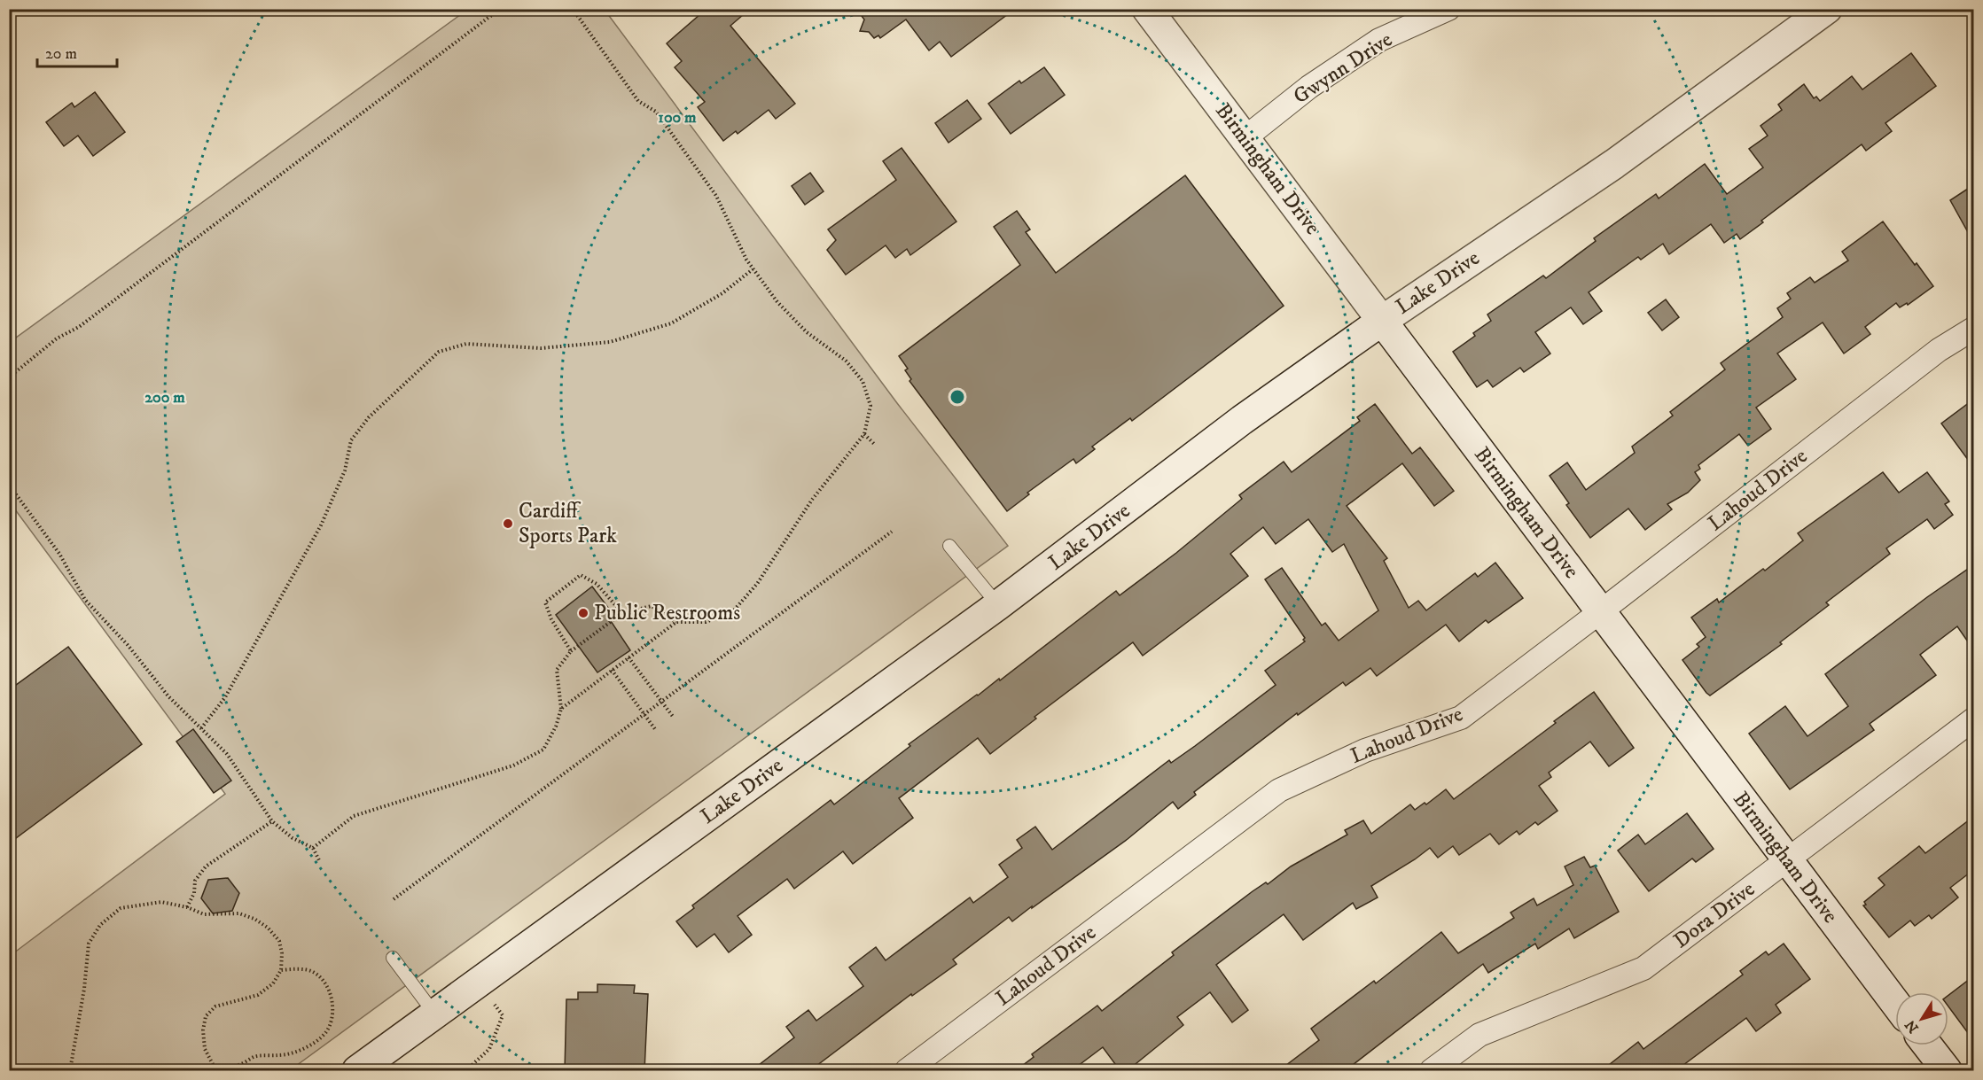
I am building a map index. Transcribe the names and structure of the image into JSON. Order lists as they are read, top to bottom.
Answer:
{
  "streets": {
    "main road": ["Birmingham Drive", "Lake Drive"],
    "street": ["Gwynn Drive", "Lahoud Drive", "Dora Drive"]
  },
  "crossings": [
    ["Gwynn Drive", "Birmingham Drive"],
    ["Birmingham Drive", "Lake Drive"],
    ["Birmingham Drive", "Lahoud Drive"],
    ["Birmingham Drive", "Dora Drive"]
  ],
  "places": ["Cardiff Sports Park", "Public Restrooms"],
  "scale_bar": "20 m",
  "north": "bottom left",
  "rings": ["100 m", "200 m"]
}
